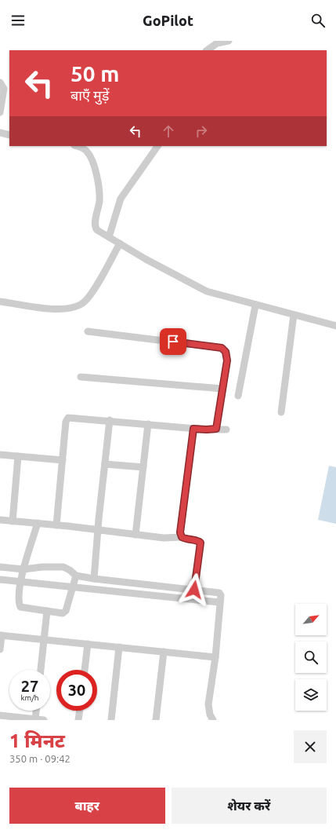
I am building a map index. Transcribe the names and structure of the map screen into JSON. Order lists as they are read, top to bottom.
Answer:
{
  "north": "top right",
  "page": {
    "header": "GoPilot",
    "turn": ["50 m", "बाएँ मुड़ें"],
    "speed": "27 km/h",
    "limit": "30",
    "heading": ["1 मिनट", "350 m · 09:42"],
    "buttons": ["बाहर", "शेयर करें"]
  }
}
